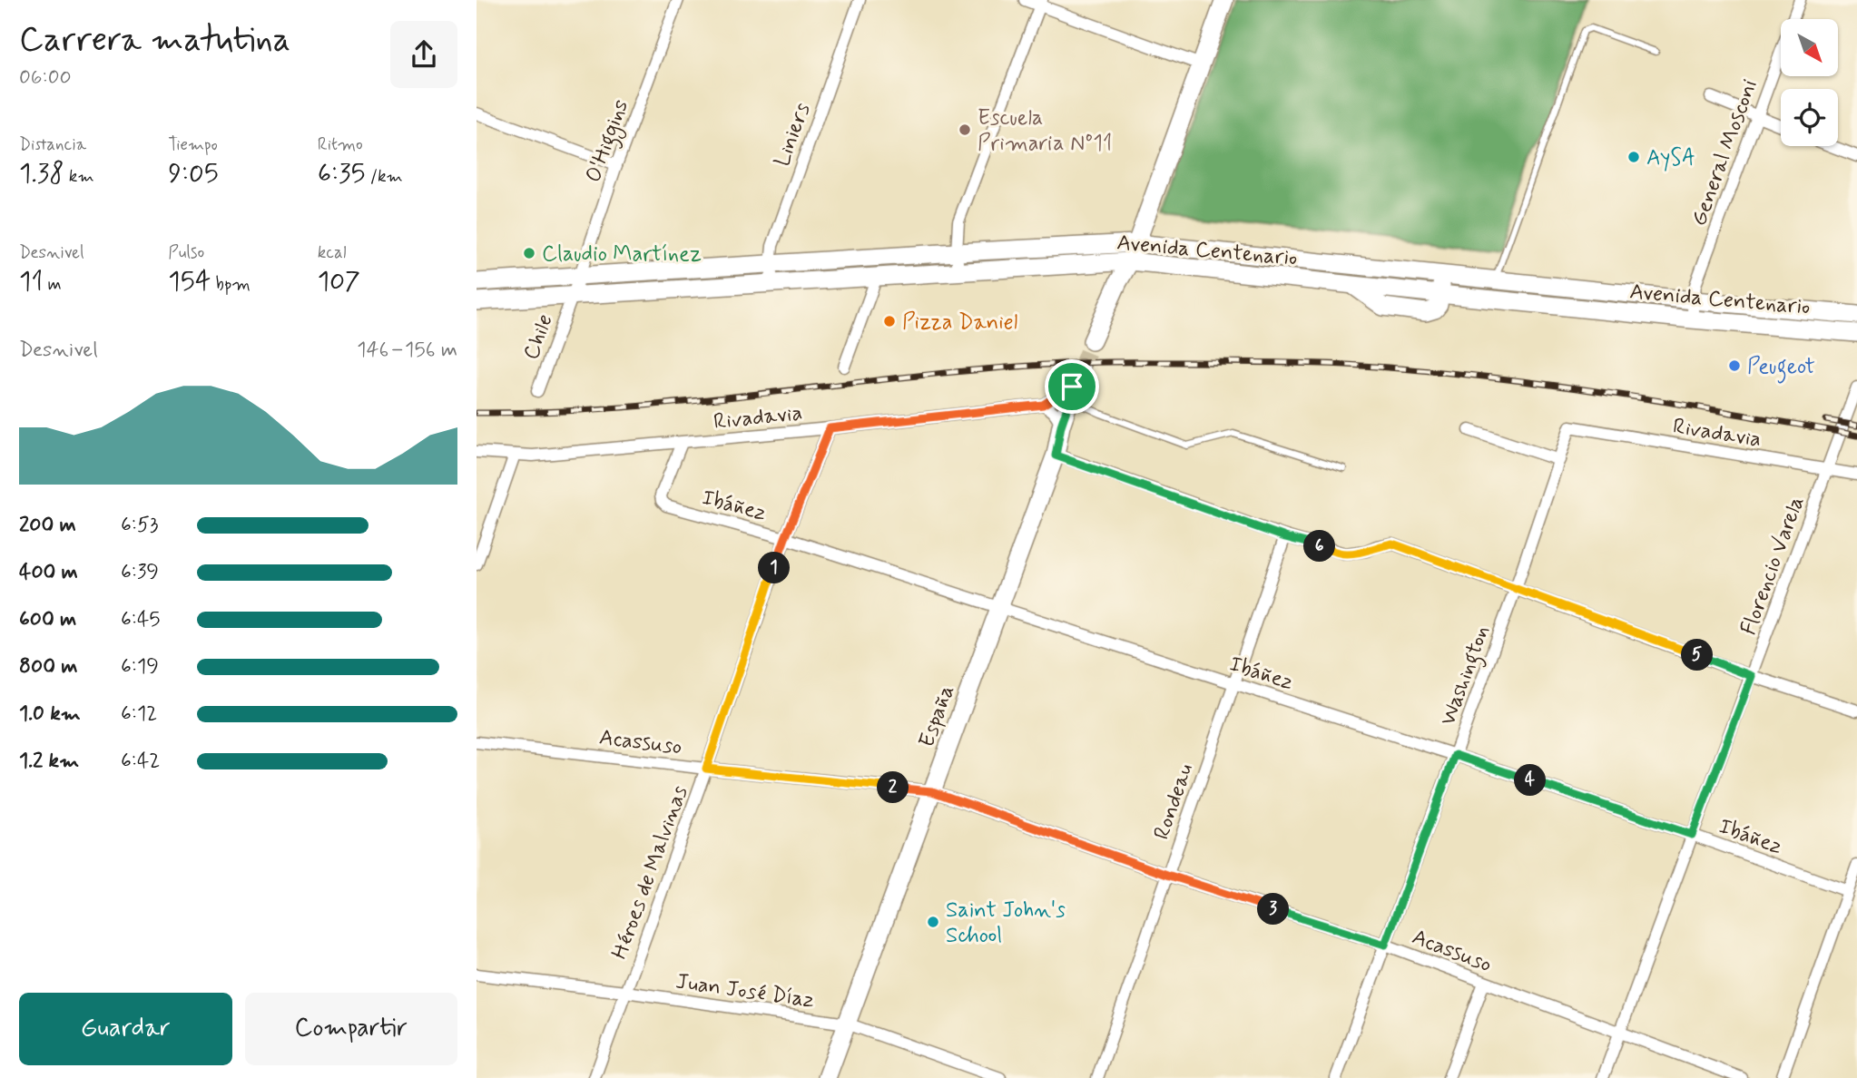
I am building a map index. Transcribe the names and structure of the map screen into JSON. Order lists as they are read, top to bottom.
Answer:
{
  "streets": {
    "main road": ["Avenida Centenario", "España"],
    "street": [
      "Liniers",
      "O'Higgins",
      "General Mosconi",
      "Chile",
      "Rivadavia",
      "Ibáñez",
      "Florencio Varela",
      "Washington",
      "Acassuso",
      "Rondeau",
      "Héroes de Malvinas",
      "Juan José Díaz"
    ]
  },
  "crossings": [
    ["Liniers", "Avenida Centenario"],
    ["O'Higgins", "Avenida Centenario"],
    ["O'Higgins", "Chile"],
    ["General Mosconi", "Avenida Centenario"],
    ["Avenida Centenario", "Chile"],
    ["Rivadavia", "Ibáñez"],
    ["Rivadavia", "Florencio Varela"],
    ["Rivadavia", "Washington"],
    ["Rivadavia", "España"],
    ["Rivadavia", "Héroes de Malvinas"],
    ["Ibáñez", "Florencio Varela"],
    ["Ibáñez", "Washington"],
    ["Ibáñez", "España"],
    ["Ibáñez", "Rondeau"],
    ["Ibáñez", "Héroes de Malvinas"],
    ["Florencio Varela", "Acassuso"],
    ["Washington", "Acassuso"],
    ["España", "Acassuso"],
    ["España", "Juan José Díaz"],
    ["Acassuso", "Rondeau"],
    ["Acassuso", "Héroes de Malvinas"],
    ["Héroes de Malvinas", "Juan José Díaz"]
  ],
  "places": [
    "Escuela Primaria Nº11",
    "AySA",
    "Claudio Martínez",
    "Pizza Daniel",
    "Peugeot",
    "Saint John's School"
  ],
  "north": "bottom right",
  "page": {
    "heading": ["Carrera matutina", "06:00"],
    "stats": [
      ["Distancia", "1.38 km"],
      ["Tiempo", "9:05"],
      ["Ritmo", "6:35 /km"],
      ["Desnivel", "11 m"],
      ["Pulso", "154 bpm"],
      ["kcal", "107"]
    ],
    "chart": ["Desnivel", "146–156 m"],
    "list": [
      {
        "name": "200 m",
        "note": "6:53"
      },
      {
        "name": "400 m",
        "note": "6:39"
      },
      {
        "name": "600 m",
        "note": "6:45"
      },
      {
        "name": "800 m",
        "note": "6:19"
      },
      {
        "name": "1.0 km",
        "note": "6:12"
      },
      {
        "name": "1.2 km",
        "note": "6:42"
      }
    ],
    "pins": [
      "6",
      "1",
      "5",
      "4",
      "2",
      "3"
    ],
    "buttons": ["Guardar", "Compartir"]
  }
}
